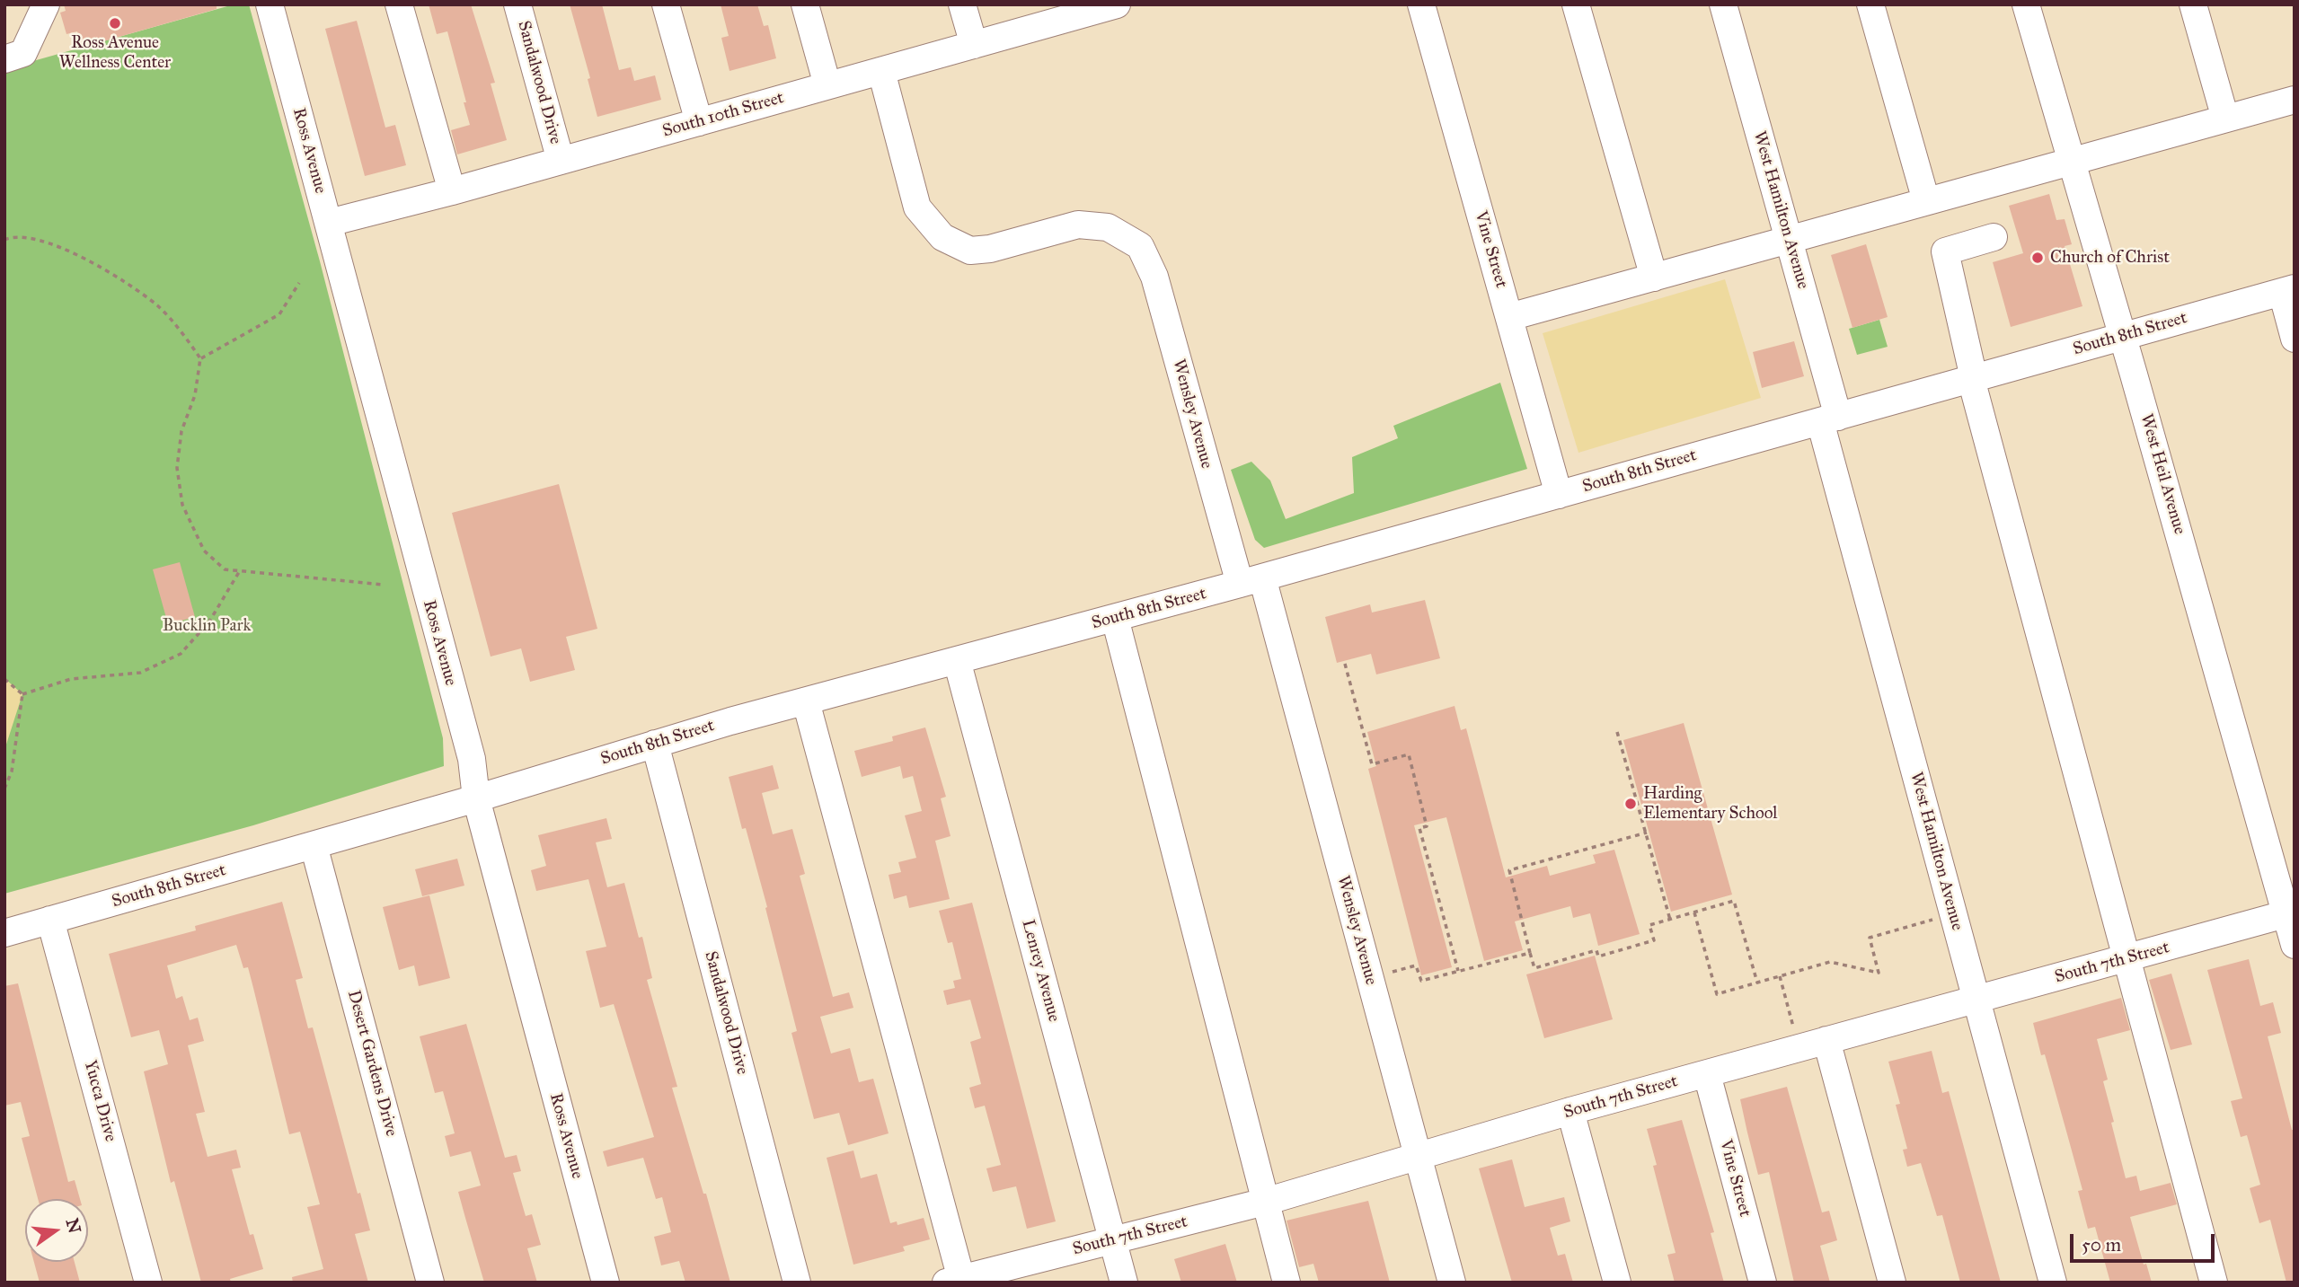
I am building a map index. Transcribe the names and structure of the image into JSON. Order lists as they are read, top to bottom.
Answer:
{
  "streets": {
    "street": [
      "Sandalwood Drive",
      "South 10th Street",
      "Ross Avenue",
      "West Hamilton Avenue",
      "Vine Street",
      "South 8th Street",
      "Wensley Avenue",
      "West Heil Avenue",
      "South 7th Street",
      "Lenrey Avenue",
      "Desert Gardens Drive",
      "Yucca Drive"
    ]
  },
  "crossings": [
    ["Sandalwood Drive", "South 10th Street"],
    ["Sandalwood Drive", "South 8th Street"],
    ["South 10th Street", "Ross Avenue"],
    ["South 10th Street", "Wensley Avenue"],
    ["Ross Avenue", "South 8th Street"],
    ["West Hamilton Avenue", "South 8th Street"],
    ["West Hamilton Avenue", "South 7th Street"],
    ["Vine Street", "South 8th Street"],
    ["Vine Street", "South 7th Street"],
    ["South 8th Street", "Wensley Avenue"],
    ["South 8th Street", "West Heil Avenue"],
    ["South 8th Street", "Lenrey Avenue"],
    ["South 8th Street", "Desert Gardens Drive"],
    ["South 8th Street", "Yucca Drive"],
    ["Wensley Avenue", "South 7th Street"],
    ["West Heil Avenue", "South 7th Street"],
    ["South 7th Street", "Lenrey Avenue"]
  ],
  "parks": ["Bucklin Park"],
  "places": ["Ross Avenue Wellness Center", "Church of Christ", "Harding Elementary School"],
  "scale_bar": "50 m",
  "north": "right"
}
